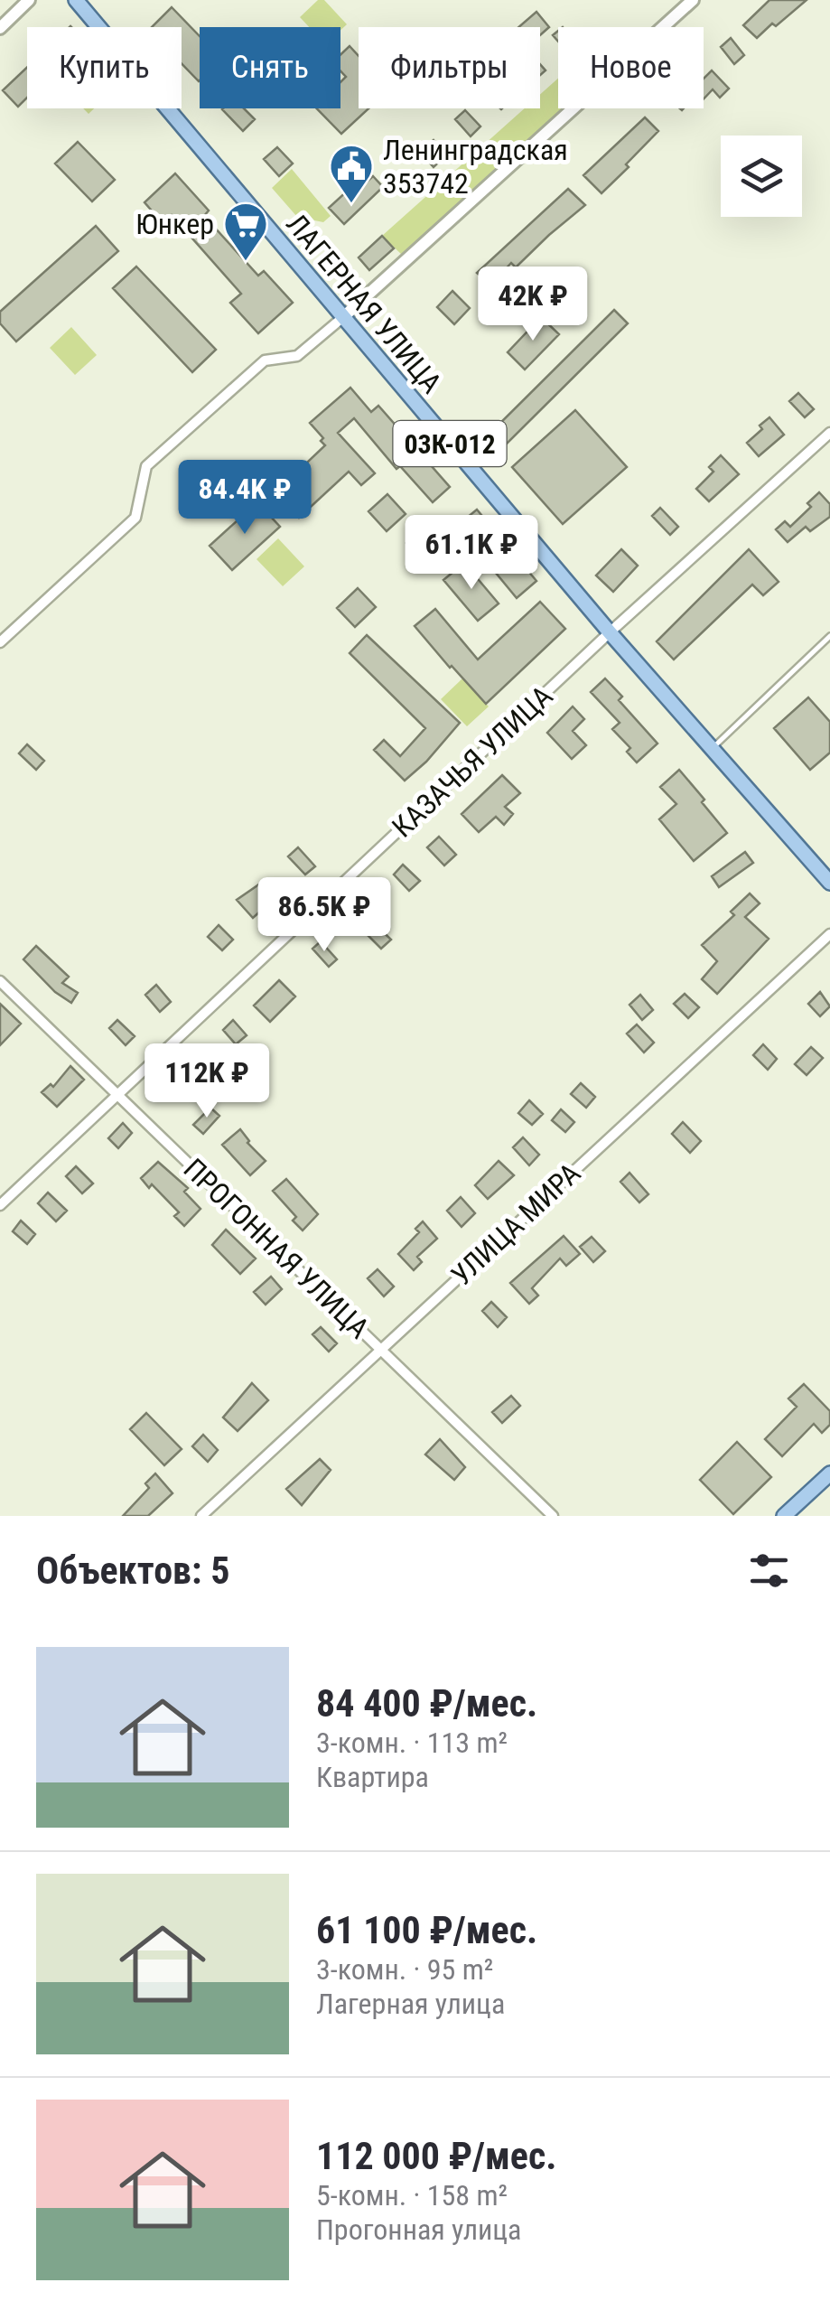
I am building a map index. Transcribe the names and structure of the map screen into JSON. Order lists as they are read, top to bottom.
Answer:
{
  "streets": {
    "main road": ["ЛАГЕРНАЯ УЛИЦА", "03К-012"],
    "street": ["КАЗАЧЬЯ УЛИЦА", "УЛИЦА МИРА", "ПРОГОННАЯ УЛИЦА"]
  },
  "crossings": [
    ["ЛАГЕРНАЯ УЛИЦА", "КАЗАЧЬЯ УЛИЦА"],
    ["КАЗАЧЬЯ УЛИЦА", "ПРОГОННАЯ УЛИЦА"],
    ["УЛИЦА МИРА", "ПРОГОННАЯ УЛИЦА"]
  ],
  "places": {
    "public building": ["Ленинградская 353742"],
    "supermarket": ["Юнкер"]
  },
  "page": {
    "chip": [
      "Купить",
      "Снять",
      "Фильтры",
      "Новое"
    ],
    "price": [
      "42K ₽",
      "84.4K ₽",
      "61.1K ₽",
      "86.5K ₽",
      "112K ₽"
    ],
    "heading": "Объектов: 5",
    "list": [
      {
        "name": "84 400 ₽/мес.",
        "note": "3-комн. · 113 m² · Квартира"
      },
      {
        "name": "61 100 ₽/мес.",
        "note": "3-комн. · 95 m² · Лагерная улица"
      },
      {
        "name": "112 000 ₽/мес.",
        "note": "5-комн. · 158 m² · Прогонная улица"
      }
    ]
  }
}
